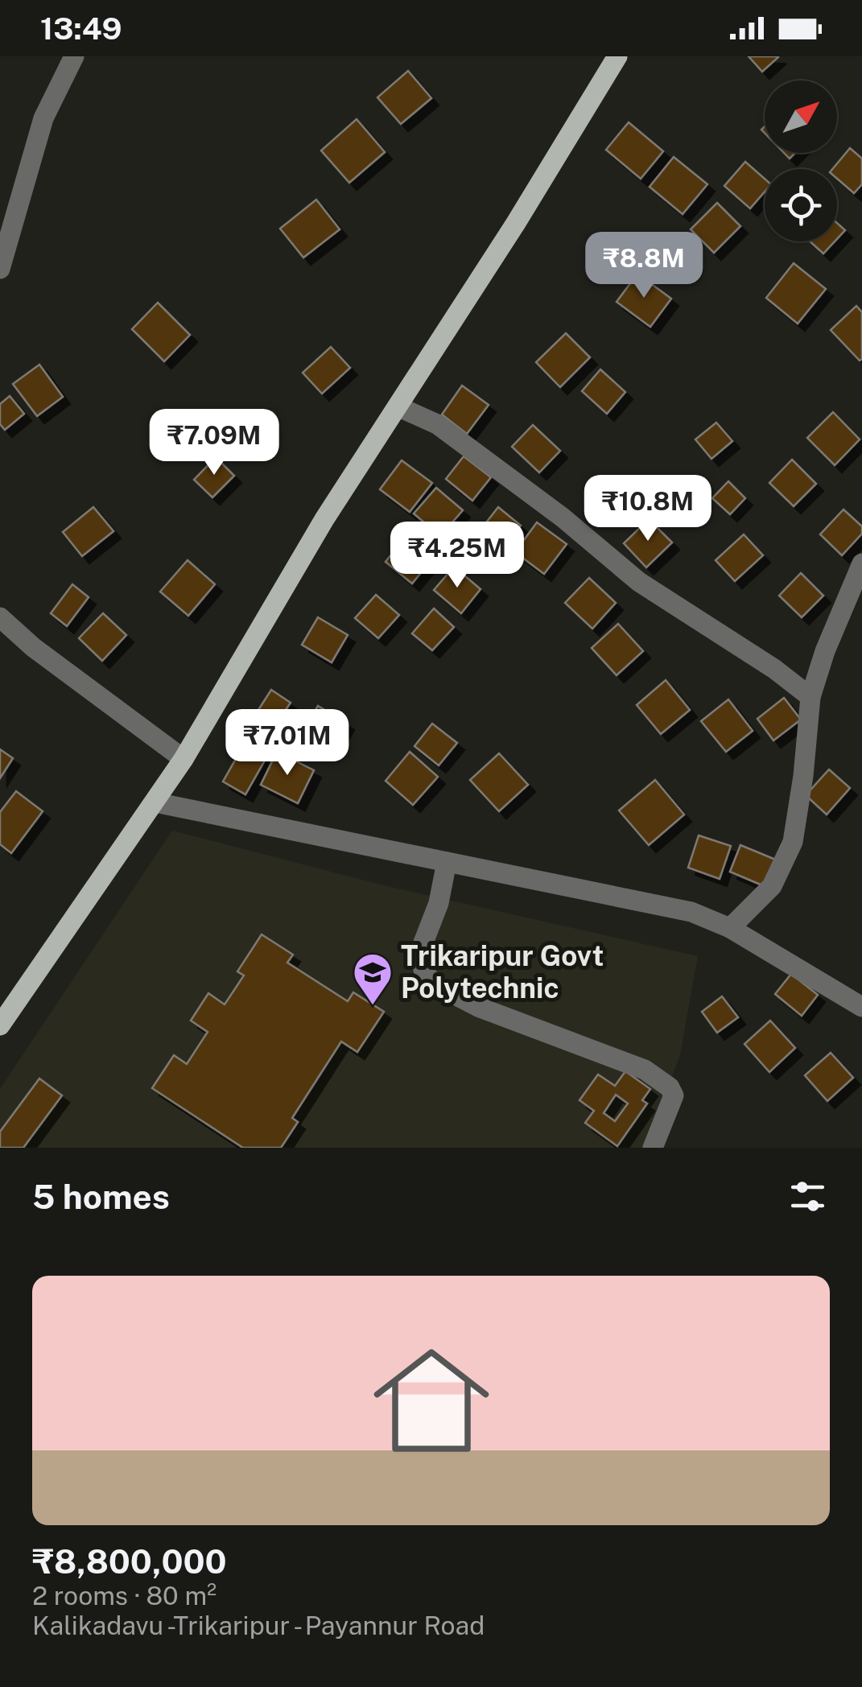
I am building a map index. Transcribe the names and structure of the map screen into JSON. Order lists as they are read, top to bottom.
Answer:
{
  "places": {
    "school or university": ["Trikaripur Govt Polytechnic"]
  },
  "north": "top right",
  "page": {
    "status": "13:49",
    "price": [
      "₹8.8M",
      "₹7.09M",
      "₹10.8M",
      "₹4.25M",
      "₹7.01M"
    ],
    "heading": "5 homes",
    "list": [
      {
        "name": "₹8,800,000",
        "note": "2 rooms · 80 m² · Kalikadavu -Trikaripur - Payannur Road"
      }
    ]
  }
}
